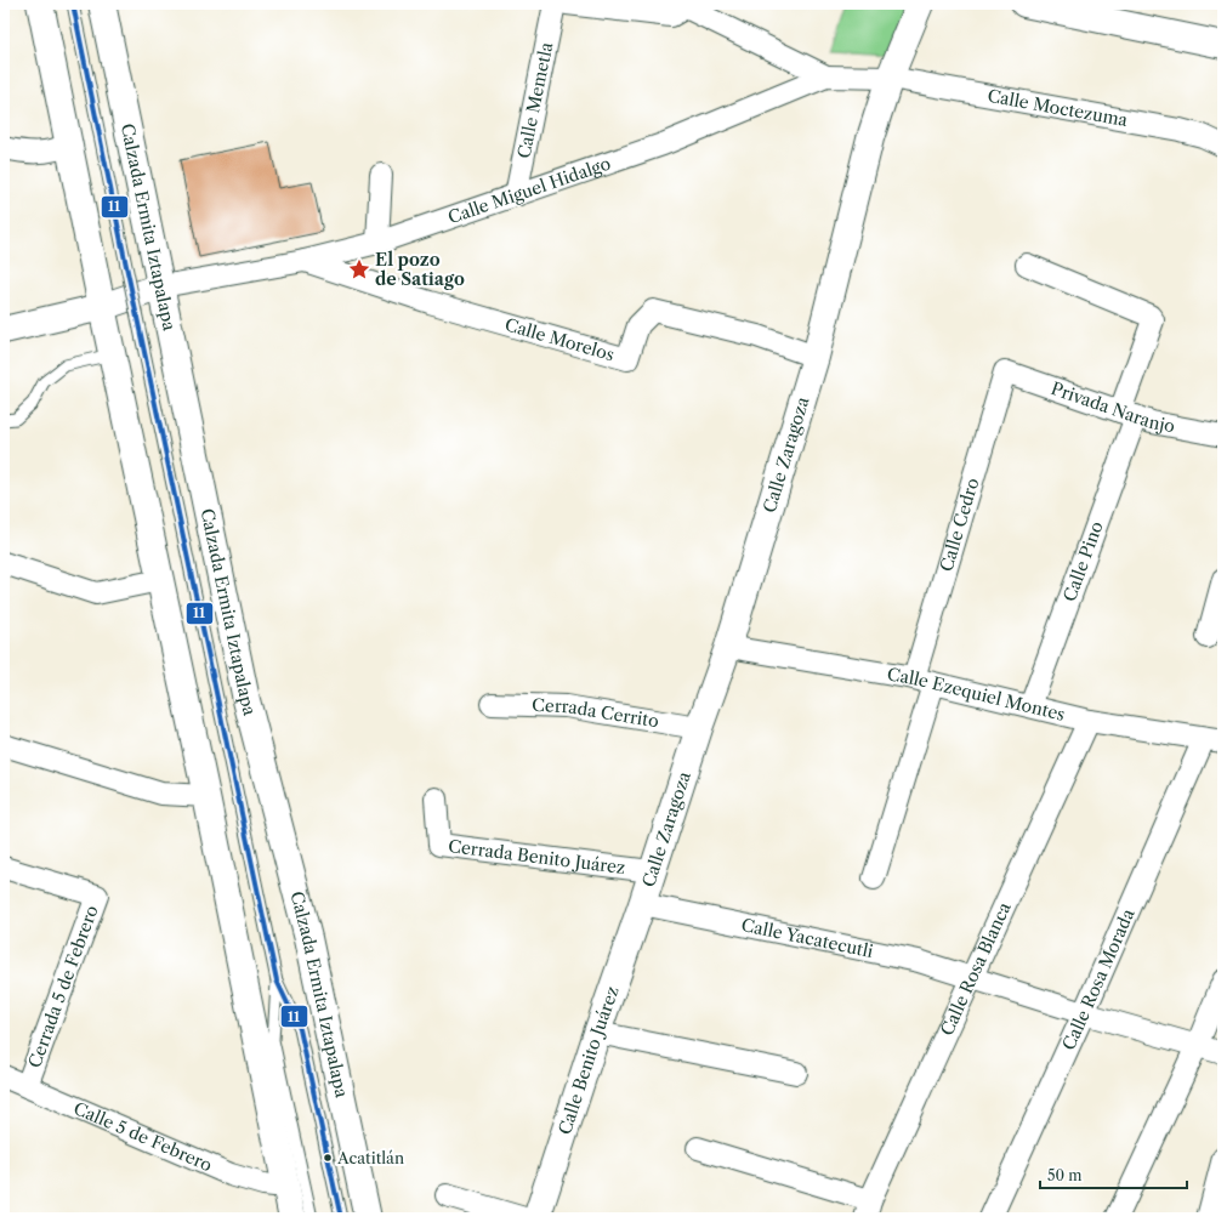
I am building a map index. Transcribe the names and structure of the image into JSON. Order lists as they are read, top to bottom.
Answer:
{
  "streets": {
    "main road": ["Calzada Ermita Iztapalapa", "Calle Zaragoza", "Calle Benito Juárez"],
    "street": [
      "Calle Memetla",
      "Calle Moctezuma",
      "Calle Miguel Hidalgo",
      "Calle Morelos",
      "Privada Naranjo",
      "Calle Cedro",
      "Calle Pino",
      "Calle Ezequiel Montes",
      "Cerrada Cerrito",
      "Cerrada Benito Juárez",
      "Calle Yacatecutli",
      "Calle Rosa Blanca",
      "Calle Rosa Morada",
      "Cerrada 5 de Febrero",
      "Calle 5 de Febrero"
    ]
  },
  "crossings": [
    ["Calle Memetla", "Calle Miguel Hidalgo"],
    ["Calle Moctezuma", "Calle Miguel Hidalgo"],
    ["Calle Moctezuma", "Calle Zaragoza"],
    ["Calle Miguel Hidalgo", "Calzada Ermita Iztapalapa"],
    ["Calle Miguel Hidalgo", "Calle Morelos"],
    ["Calle Miguel Hidalgo", "Calle Zaragoza"],
    ["Calle Morelos", "Calle Zaragoza"],
    ["Privada Naranjo", "Calle Cedro"],
    ["Privada Naranjo", "Calle Pino"],
    ["Calle Zaragoza", "Calle Ezequiel Montes"],
    ["Calle Zaragoza", "Cerrada Cerrito"],
    ["Calle Zaragoza", "Cerrada Benito Juárez"],
    ["Calle Zaragoza", "Calle Yacatecutli"],
    ["Calle Zaragoza", "Calle Benito Juárez"],
    ["Calle Cedro", "Calle Ezequiel Montes"],
    ["Calle Pino", "Calle Ezequiel Montes"],
    ["Calle Ezequiel Montes", "Calle Rosa Blanca"],
    ["Calle Ezequiel Montes", "Calle Rosa Morada"],
    ["Calle Yacatecutli", "Calle Rosa Blanca"],
    ["Calle Yacatecutli", "Calle Rosa Morada"],
    ["Calle Yacatecutli", "Calle Benito Juárez"],
    ["Cerrada 5 de Febrero", "Calle 5 de Febrero"]
  ],
  "places": {
    "place": ["El pozo de Satiago"],
    "other": ["Acatitlán"]
  },
  "lines": ["transit line 11"],
  "scale_bar": "50 m"
}
